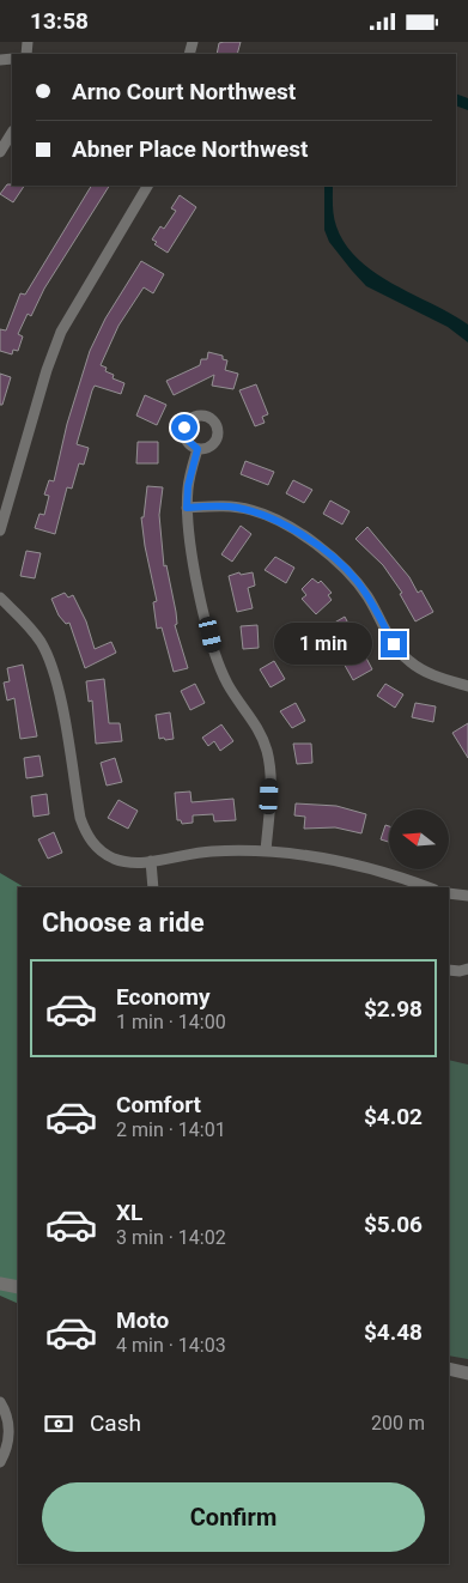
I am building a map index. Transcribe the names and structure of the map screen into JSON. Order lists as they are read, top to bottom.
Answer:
{
  "north": "left",
  "page": {
    "status": "13:58",
    "banner": ["Arno Court Northwest", "Abner Place Northwest"],
    "bubble": "1 min",
    "heading": "Choose a ride",
    "list": [
      {
        "name": "Economy",
        "note": "1 min · 14:00",
        "value": "$2.98"
      },
      {
        "name": "Comfort",
        "note": "2 min · 14:01",
        "value": "$4.02"
      },
      {
        "name": "XL",
        "note": "3 min · 14:02",
        "value": "$5.06"
      },
      {
        "name": "Moto",
        "note": "4 min · 14:03",
        "value": "$4.48"
      }
    ],
    "pay": ["Cash", "200 m"],
    "buttons": "Confirm"
  }
}
